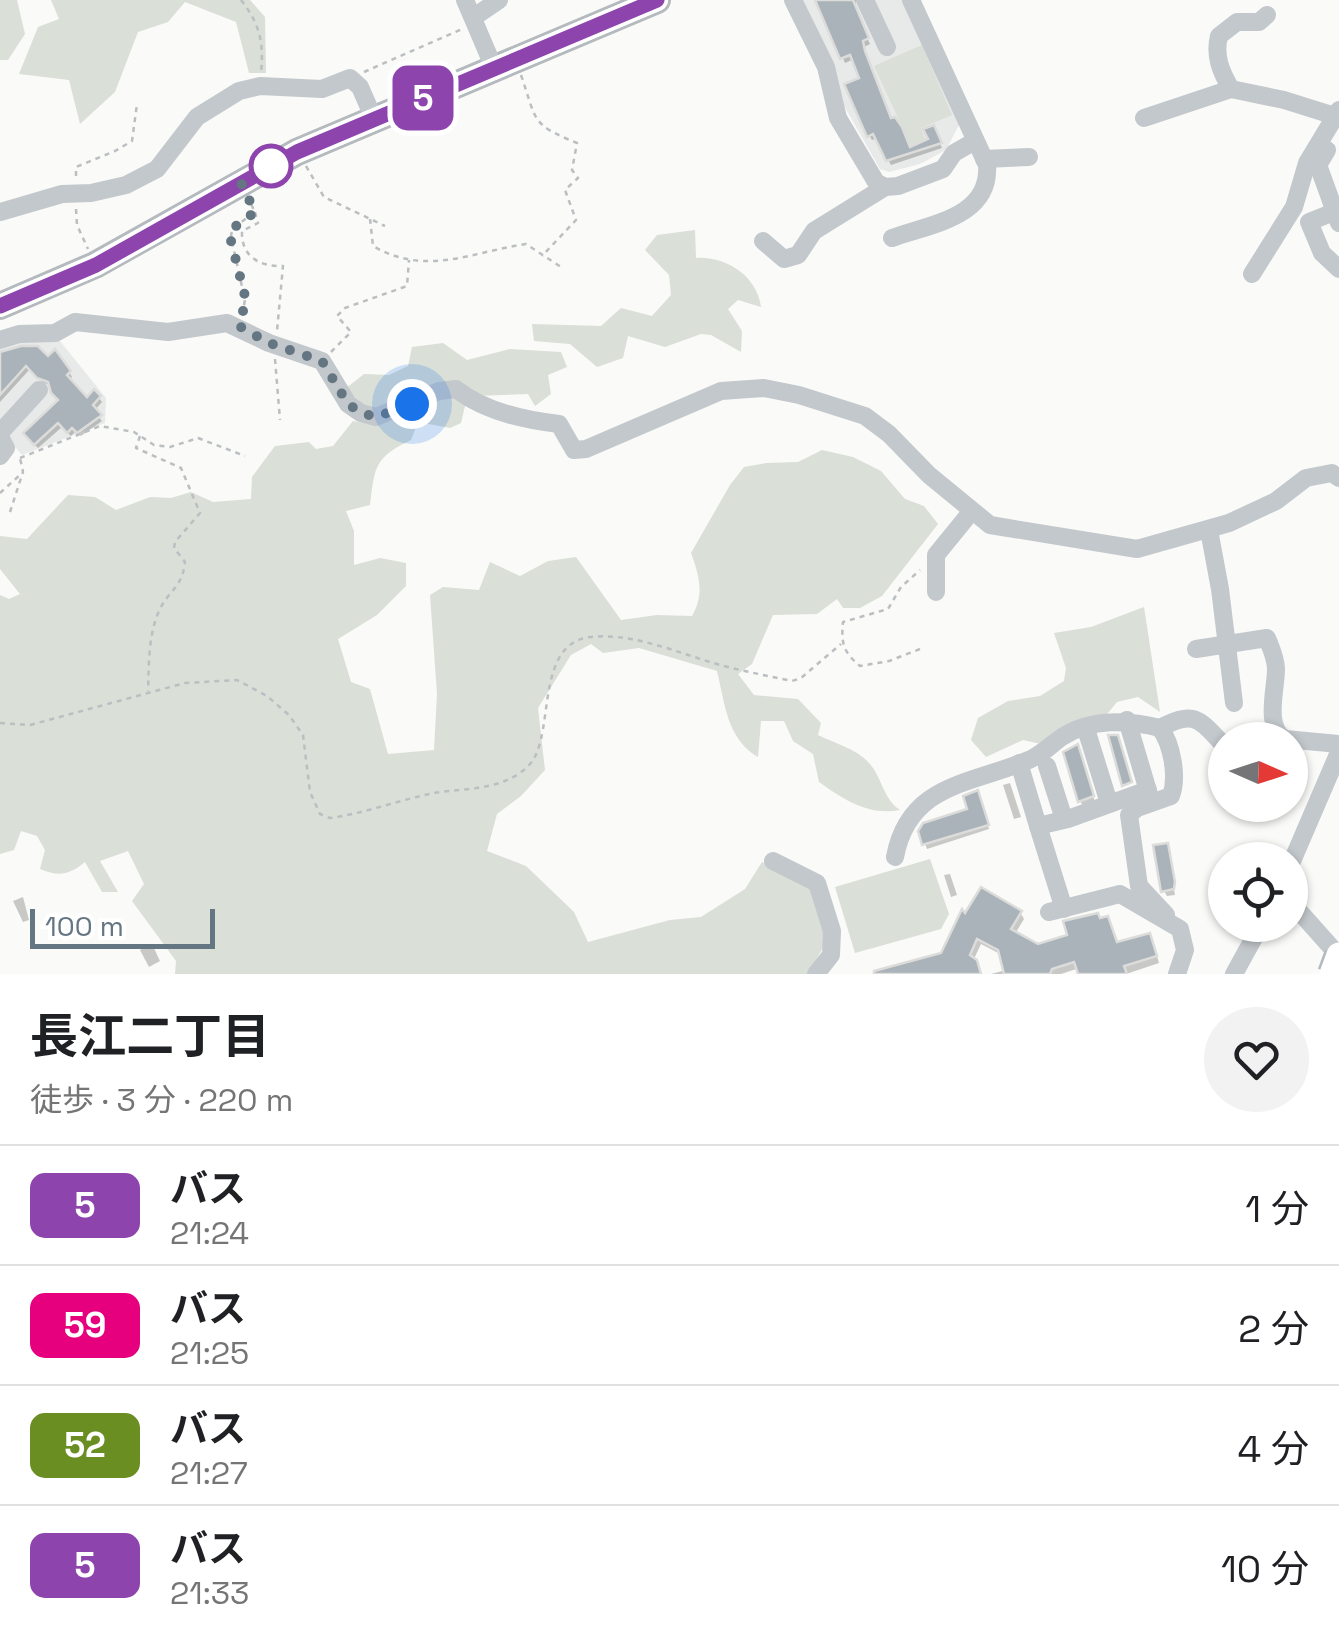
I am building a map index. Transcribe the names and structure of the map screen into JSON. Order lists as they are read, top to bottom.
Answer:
{
  "lines": ["bus line 5"],
  "scale_bar": "100 m",
  "north": "right",
  "page": {
    "on_map": "5",
    "scale": "100 m",
    "heading": ["長江二丁目", "徒歩 · 3 分 · 220 m"],
    "list": [
      {
        "mark": "5",
        "name": "バス",
        "note": "21:24",
        "value": "1 分"
      },
      {
        "mark": "59",
        "name": "バス",
        "note": "21:25",
        "value": "2 分"
      },
      {
        "mark": "52",
        "name": "バス",
        "note": "21:27",
        "value": "4 分"
      },
      {
        "mark": "5",
        "name": "バス",
        "note": "21:33",
        "value": "10 分"
      }
    ]
  }
}
